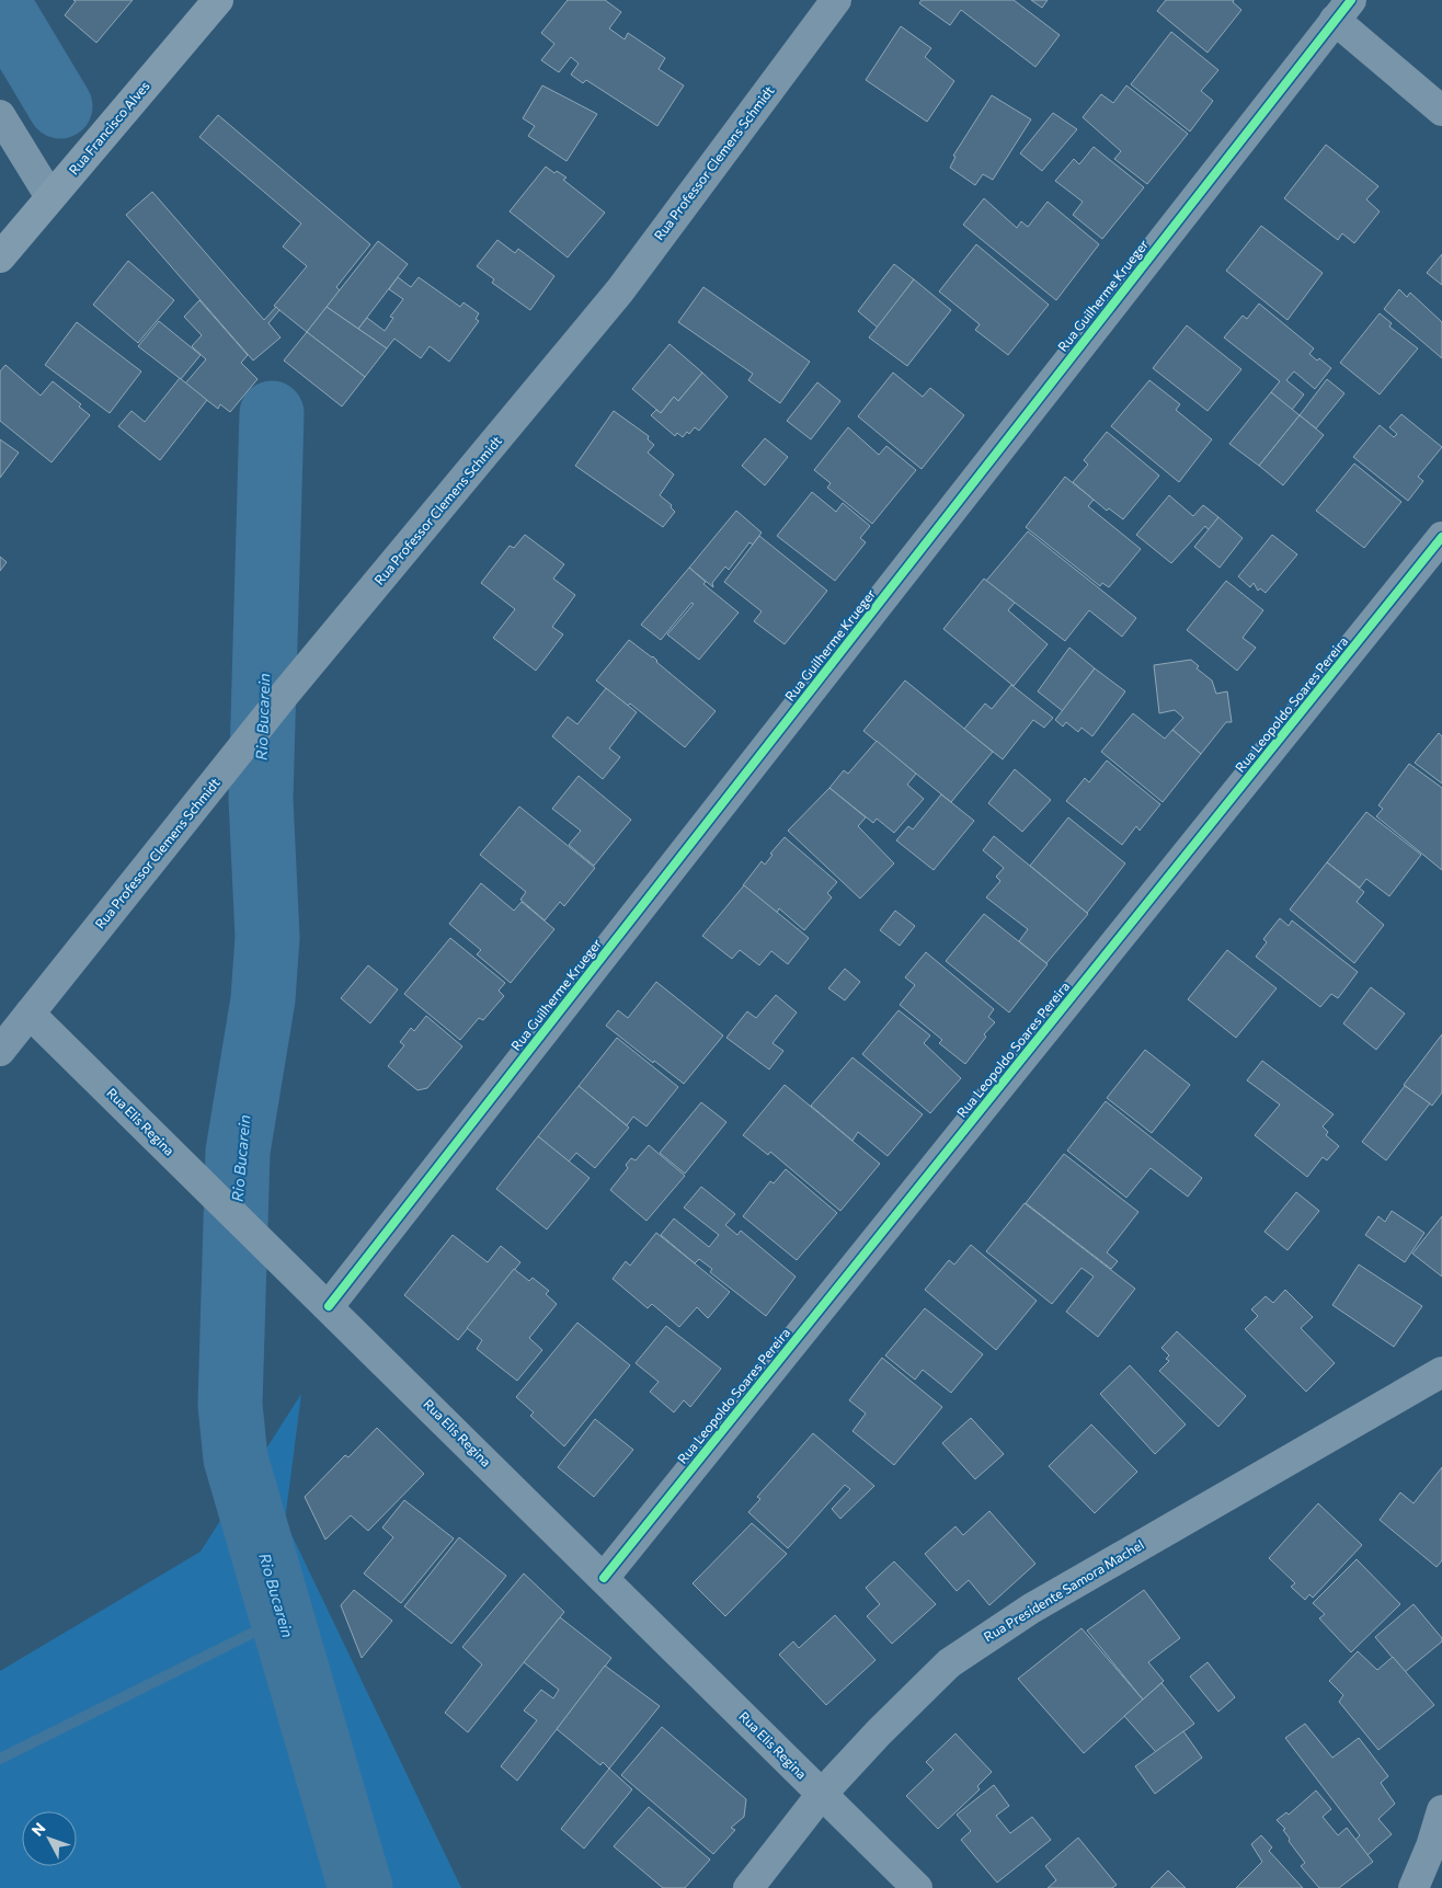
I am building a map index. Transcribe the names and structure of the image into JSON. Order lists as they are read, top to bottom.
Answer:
{
  "streets": {
    "main road": ["Rua Francisco Alves"],
    "street": [
      "Rua Professor Clemens Schmidt",
      "Rua Guilherme Krueger",
      "Rua Leopoldo Soares Pereira",
      "Rua Elis Regina",
      "Rua Presidente Samora Machel"
    ]
  },
  "crossings": [
    ["Rua Professor Clemens Schmidt", "Rua Elis Regina"],
    ["Rua Guilherme Krueger", "Rua Elis Regina"],
    ["Rua Leopoldo Soares Pereira", "Rua Elis Regina"],
    ["Rua Elis Regina", "Rua Presidente Samora Machel"]
  ],
  "water": ["Rio Bucarein"],
  "north": "top left"
}
